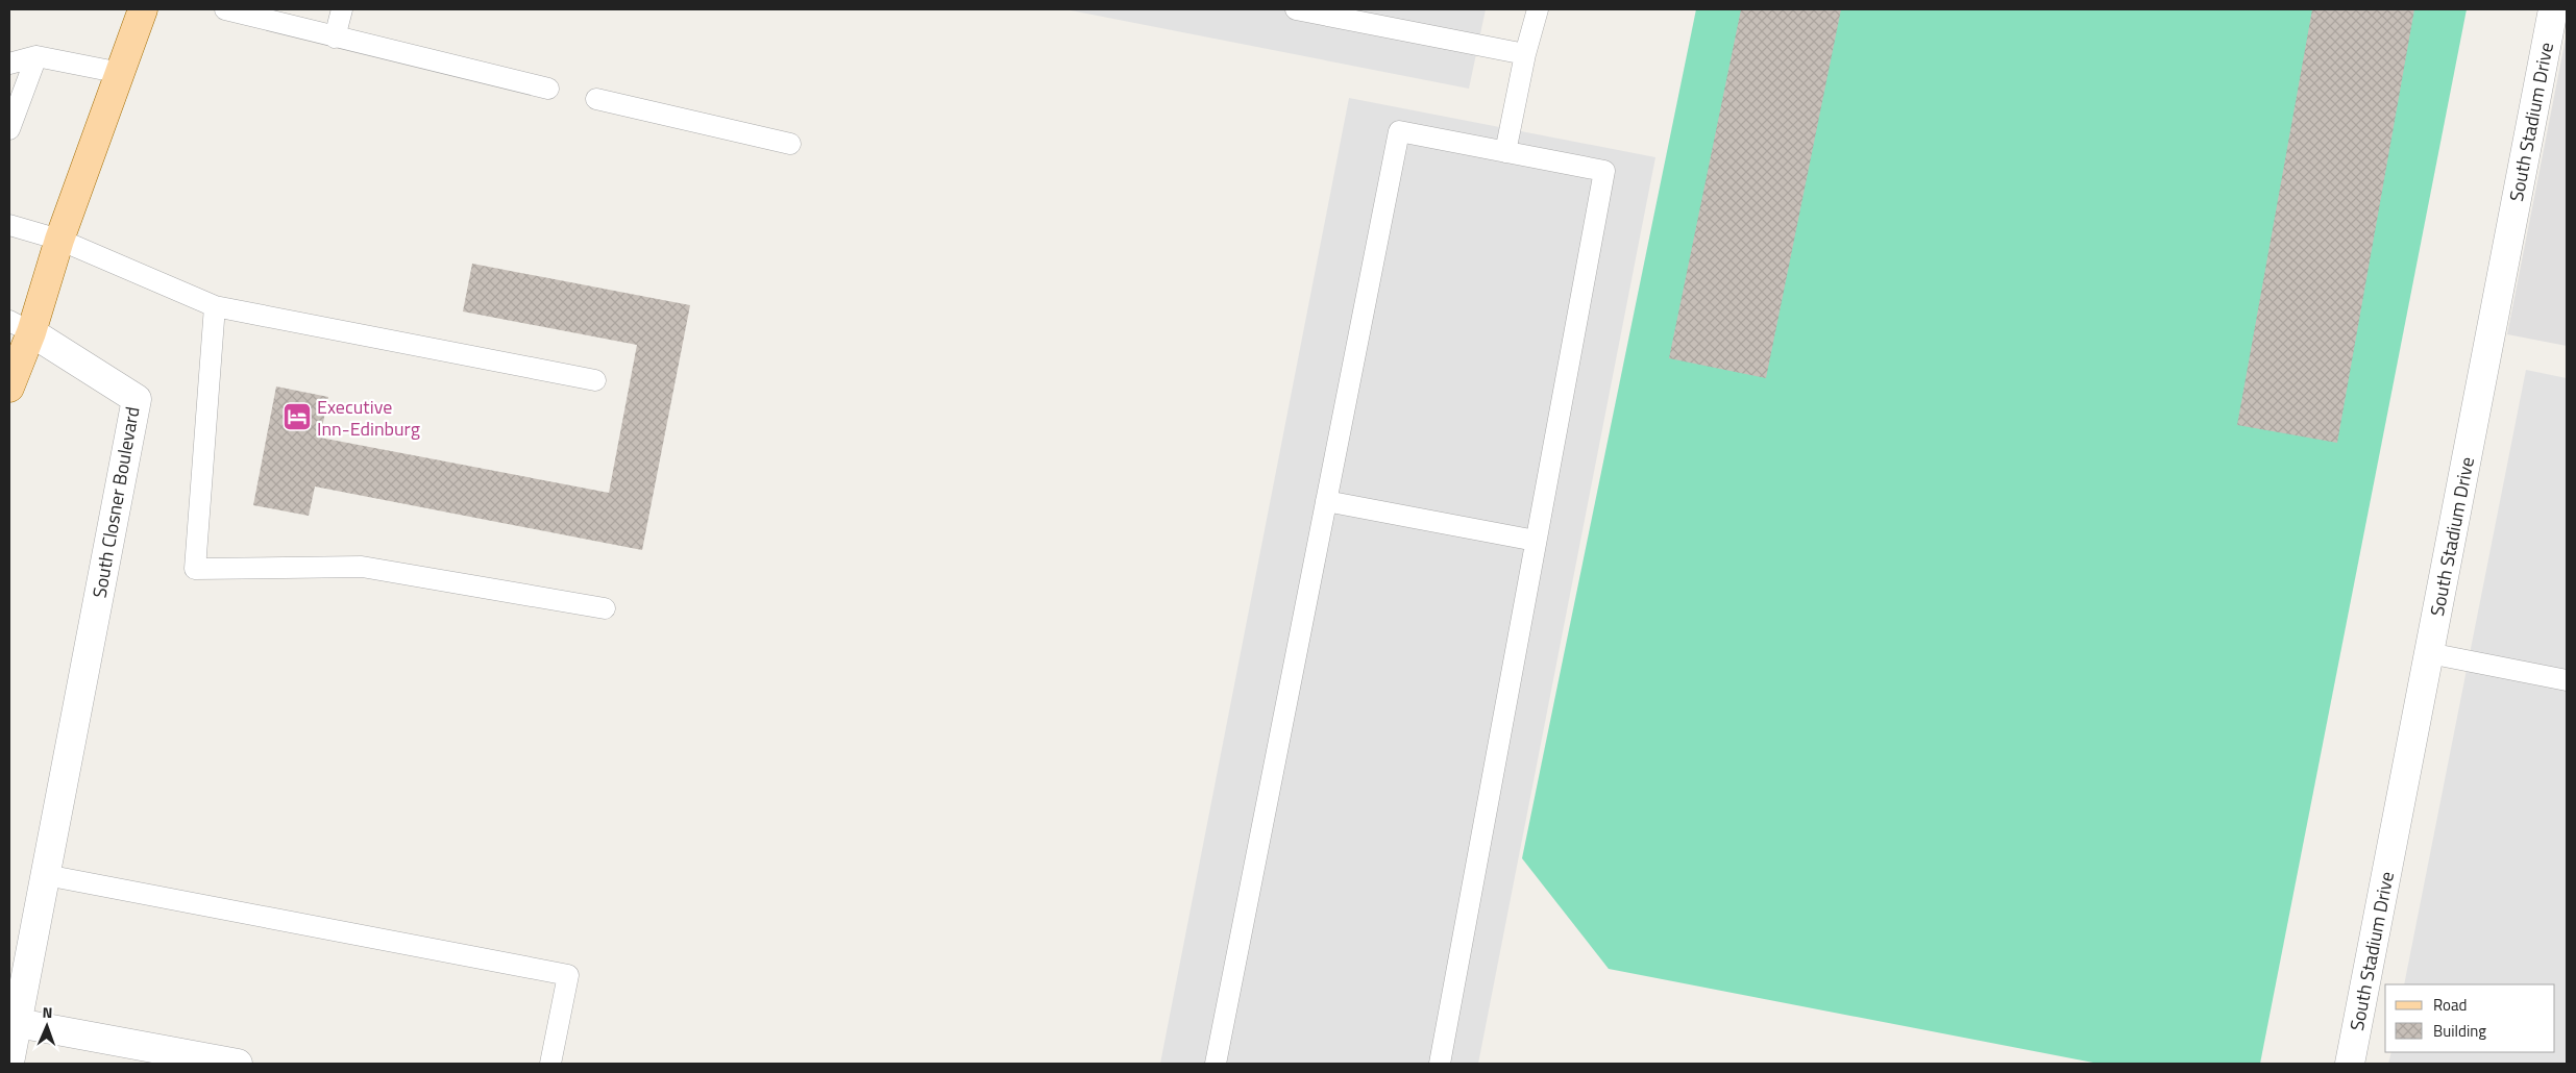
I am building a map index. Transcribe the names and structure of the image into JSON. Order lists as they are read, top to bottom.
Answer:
{
  "streets": {
    "street": ["South Stadium Drive", "South Closner Boulevard"]
  },
  "places": {
    "hotel": ["Executive Inn-Edinburg"]
  },
  "legend": ["Road", "Building"],
  "north": "top"
}
